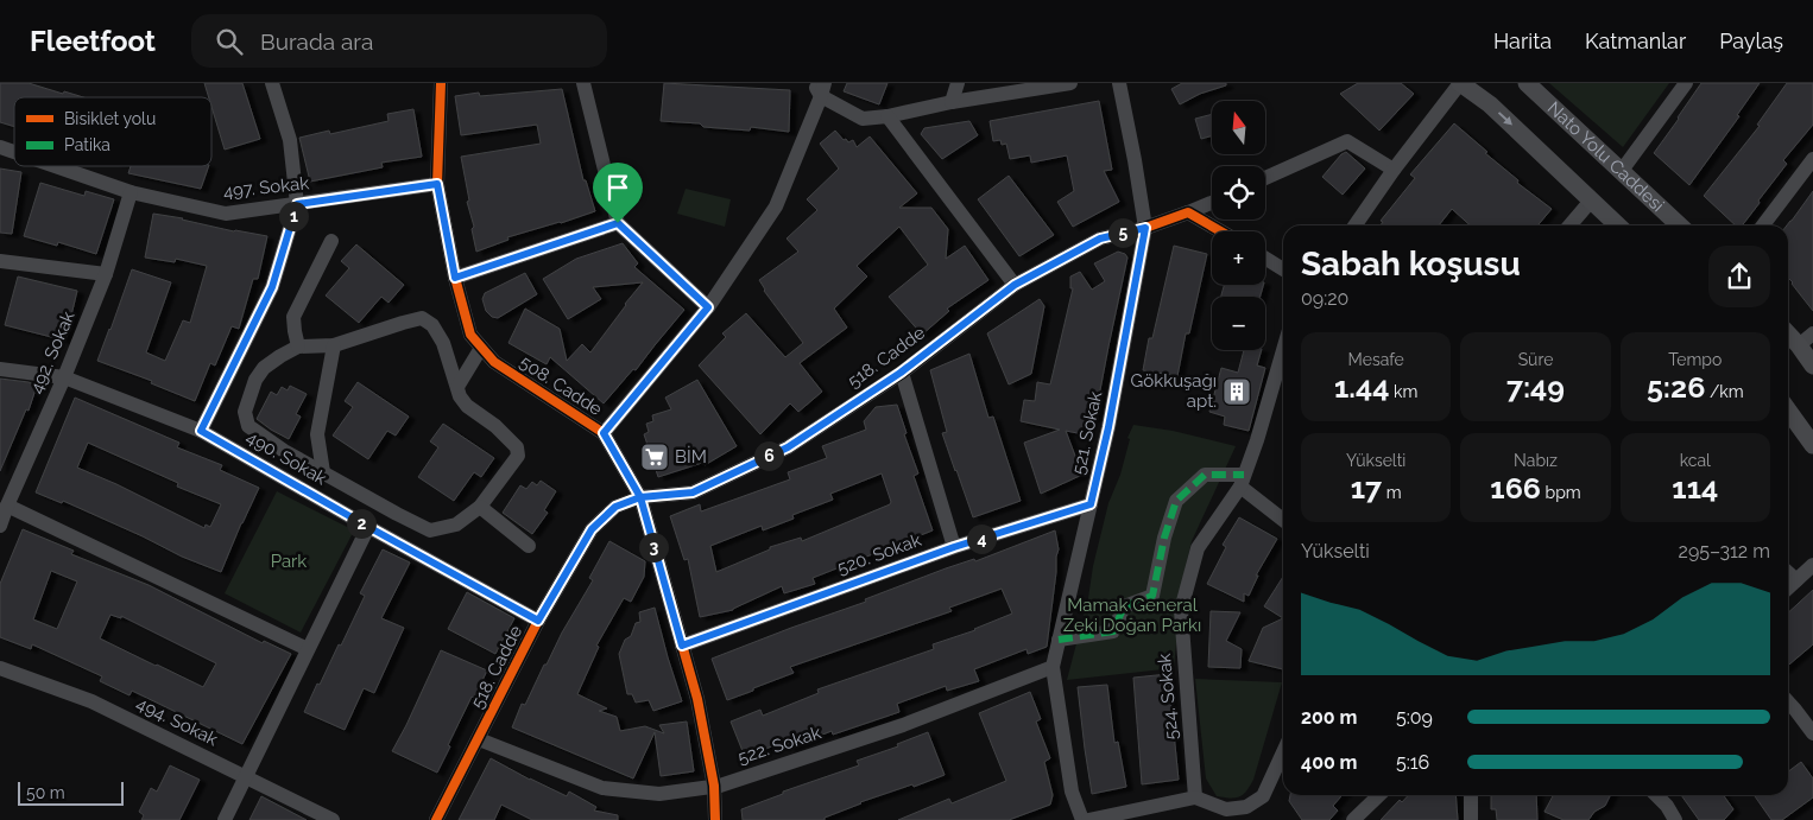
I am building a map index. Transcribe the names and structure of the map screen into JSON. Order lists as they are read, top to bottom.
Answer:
{
  "streets": {
    "main road": ["Nato Yolu Caddesi"],
    "street": [
      "497. Sokak",
      "492. Sokak",
      "518. Cadde",
      "508. Cadde",
      "521. Sokak",
      "490. Sokak",
      "520. Sokak",
      "524. Sokak",
      "494. Sokak",
      "522. Sokak"
    ]
  },
  "crossings": [
    ["497. Sokak", "492. Sokak"],
    ["497. Sokak", "508. Cadde"],
    ["492. Sokak", "490. Sokak"],
    ["518. Cadde", "508. Cadde"],
    ["518. Cadde", "521. Sokak"],
    ["518. Cadde", "490. Sokak"],
    ["518. Cadde", "522. Sokak"],
    ["508. Cadde", "520. Sokak"],
    ["508. Cadde", "522. Sokak"],
    ["521. Sokak", "520. Sokak"],
    ["521. Sokak", "522. Sokak"]
  ],
  "parks": ["Park", "Mamak General Zeki Doğan Parkı"],
  "places": {
    "building": ["Gökkuşağı apt."],
    "supermarket": ["BİM"]
  },
  "legend": ["Bisiklet yolu", "Patika"],
  "scale_bar": "50 m",
  "north": "top",
  "page": {
    "header": "Fleetfoot",
    "search": "Burada ara",
    "nav": ["Harita", "Katmanlar", "Paylaş"],
    "map_buttons": ["+", "−"],
    "pins": [
      "1",
      "5",
      "6",
      "2",
      "4",
      "3"
    ],
    "heading": ["Sabah koşusu", "09:20"],
    "stats": [
      ["Mesafe", "1.44 km"],
      ["Süre", "7:49"],
      ["Tempo", "5:26 /km"],
      ["Yükselti", "17 m"],
      ["Nabız", "166 bpm"],
      ["kcal", "114"]
    ],
    "chart": ["Yükselti", "295–312 m"],
    "list": [
      {
        "name": "200 m",
        "note": "5:09"
      },
      {
        "name": "400 m",
        "note": "5:16"
      }
    ],
    "scale": "50 m"
  }
}
